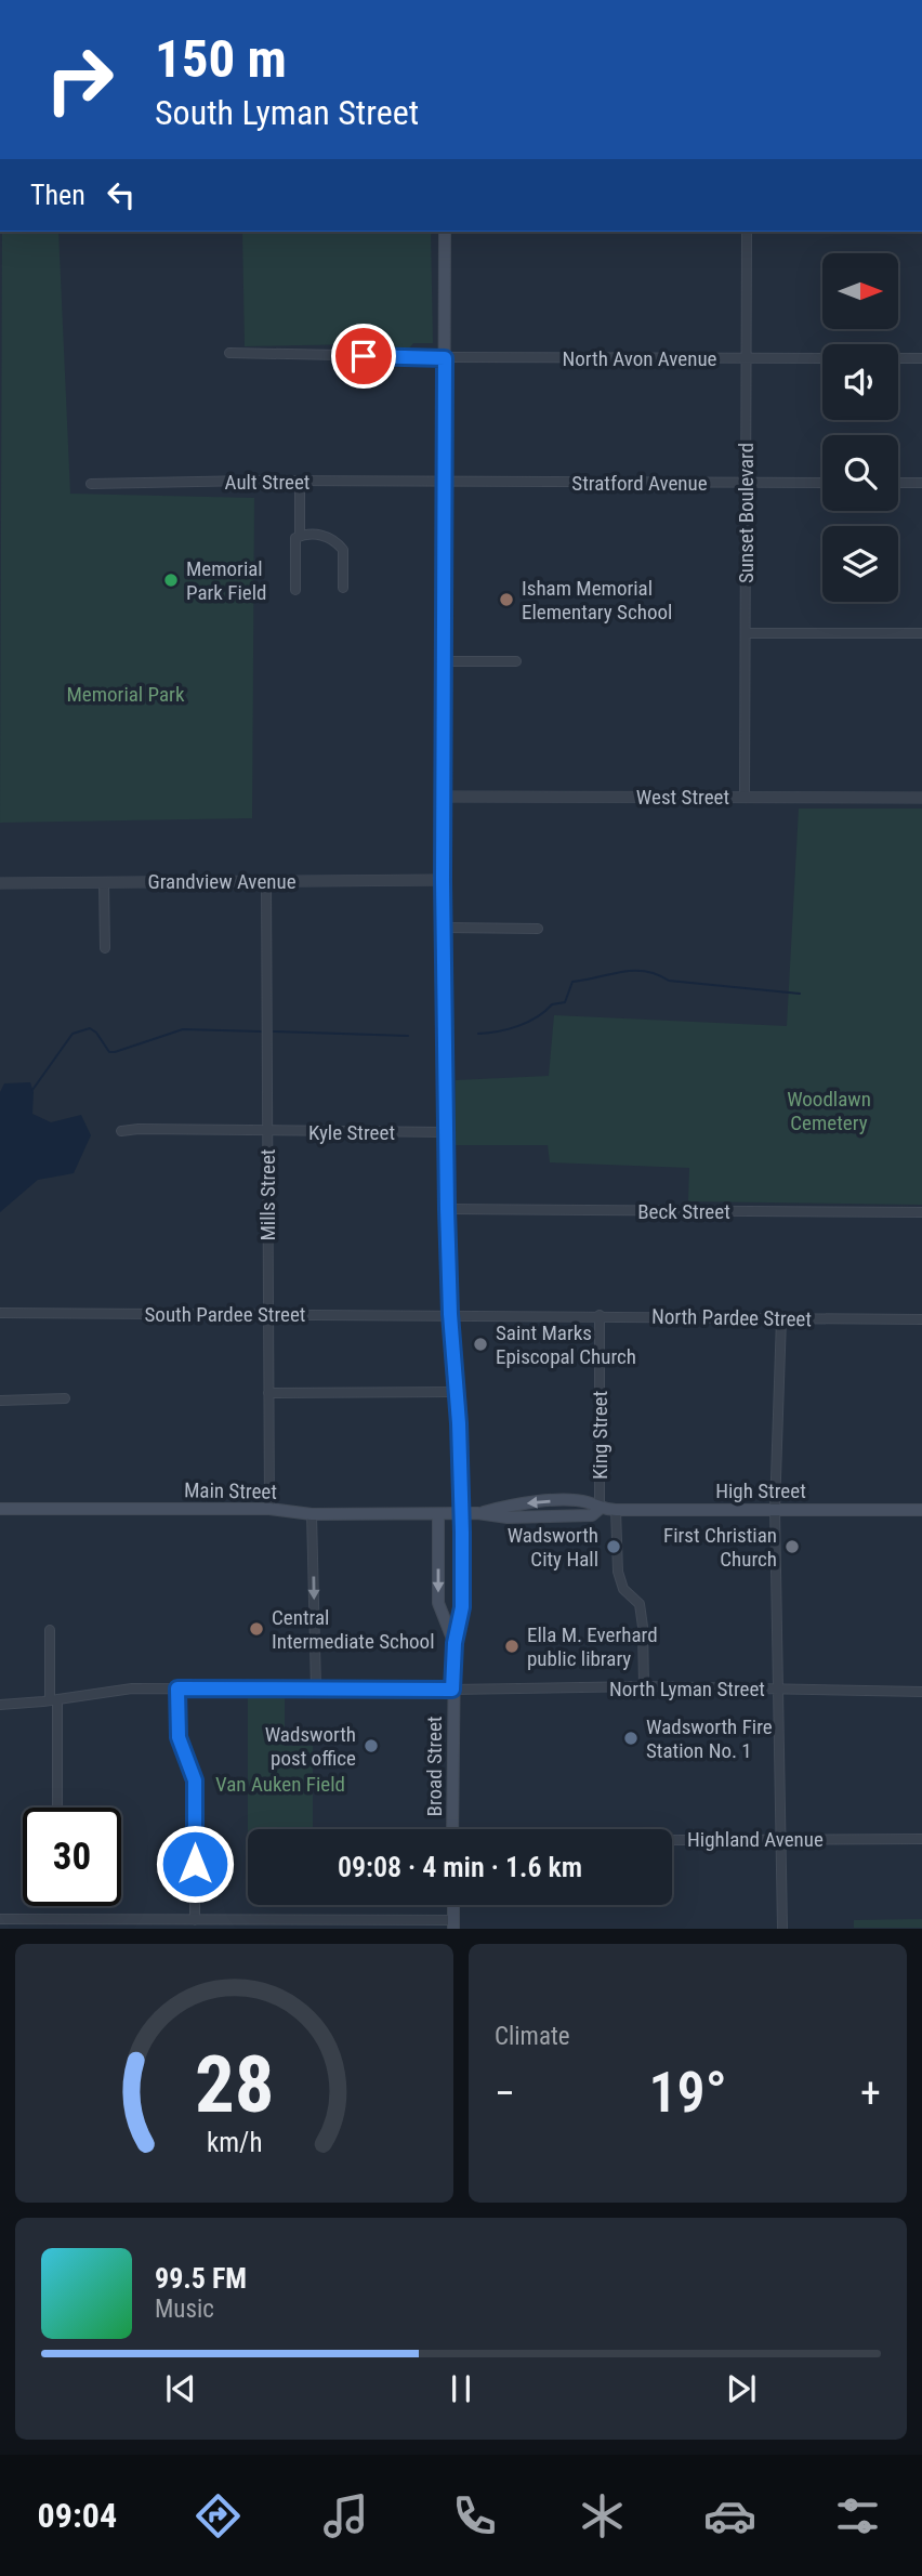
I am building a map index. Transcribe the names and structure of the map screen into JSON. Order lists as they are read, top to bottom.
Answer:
{
  "streets": {
    "main road": ["Main Street", "High Street", "Broad Street"],
    "street": [
      "North Avon Avenue",
      "Ault Street",
      "Stratford Avenue",
      "Sunset Boulevard",
      "West Street",
      "Grandview Avenue",
      "Kyle Street",
      "Mills Street",
      "Beck Street",
      "South Pardee Street",
      "North Pardee Street",
      "King Street",
      "North Lyman Street",
      "Highland Avenue"
    ]
  },
  "crossings": [
    ["North Avon Avenue", "Sunset Boulevard"],
    ["North Avon Avenue", "Broad Street"],
    ["Ault Street", "Stratford Avenue"],
    ["Ault Street", "Broad Street"],
    ["Stratford Avenue", "Sunset Boulevard"],
    ["Stratford Avenue", "Broad Street"],
    ["Sunset Boulevard", "West Street"],
    ["West Street", "Broad Street"],
    ["Grandview Avenue", "Mills Street"],
    ["Grandview Avenue", "Broad Street"],
    ["Kyle Street", "Mills Street"],
    ["Kyle Street", "Broad Street"],
    ["Mills Street", "South Pardee Street"],
    ["Mills Street", "Main Street"],
    ["Beck Street", "Broad Street"],
    ["South Pardee Street", "North Pardee Street"],
    ["South Pardee Street", "Broad Street"],
    ["North Pardee Street", "King Street"],
    ["North Pardee Street", "Broad Street"],
    ["King Street", "High Street"],
    ["Main Street", "High Street"],
    ["Main Street", "Broad Street"],
    ["High Street", "Broad Street"],
    ["North Lyman Street", "Broad Street"]
  ],
  "parks": ["Memorial Park", "Woodlawn Cemetery", "Van Auken Field"],
  "places": [
    "Memorial Park Field",
    "Isham Memorial Elementary School",
    "Saint Marks Episcopal Church",
    "Wadsworth City Hall",
    "First Christian Church",
    "Central Intermediate School",
    "Ella M. Everhard public library",
    "Wadsworth Fire Station No. 1",
    "Wadsworth post office"
  ],
  "north": "right",
  "page": {
    "turn": ["150 m", "South Lyman Street"],
    "then": "Then",
    "limit": "30",
    "trip": "09:08 · 4 min · 1.6 km",
    "tile": "Climate",
    "heat": ["−", "19°", "+"],
    "song": ["99.5 FM", "Music"],
    "tabs": "09:04",
    "gauge": ["28", "km/h"]
  }
}
